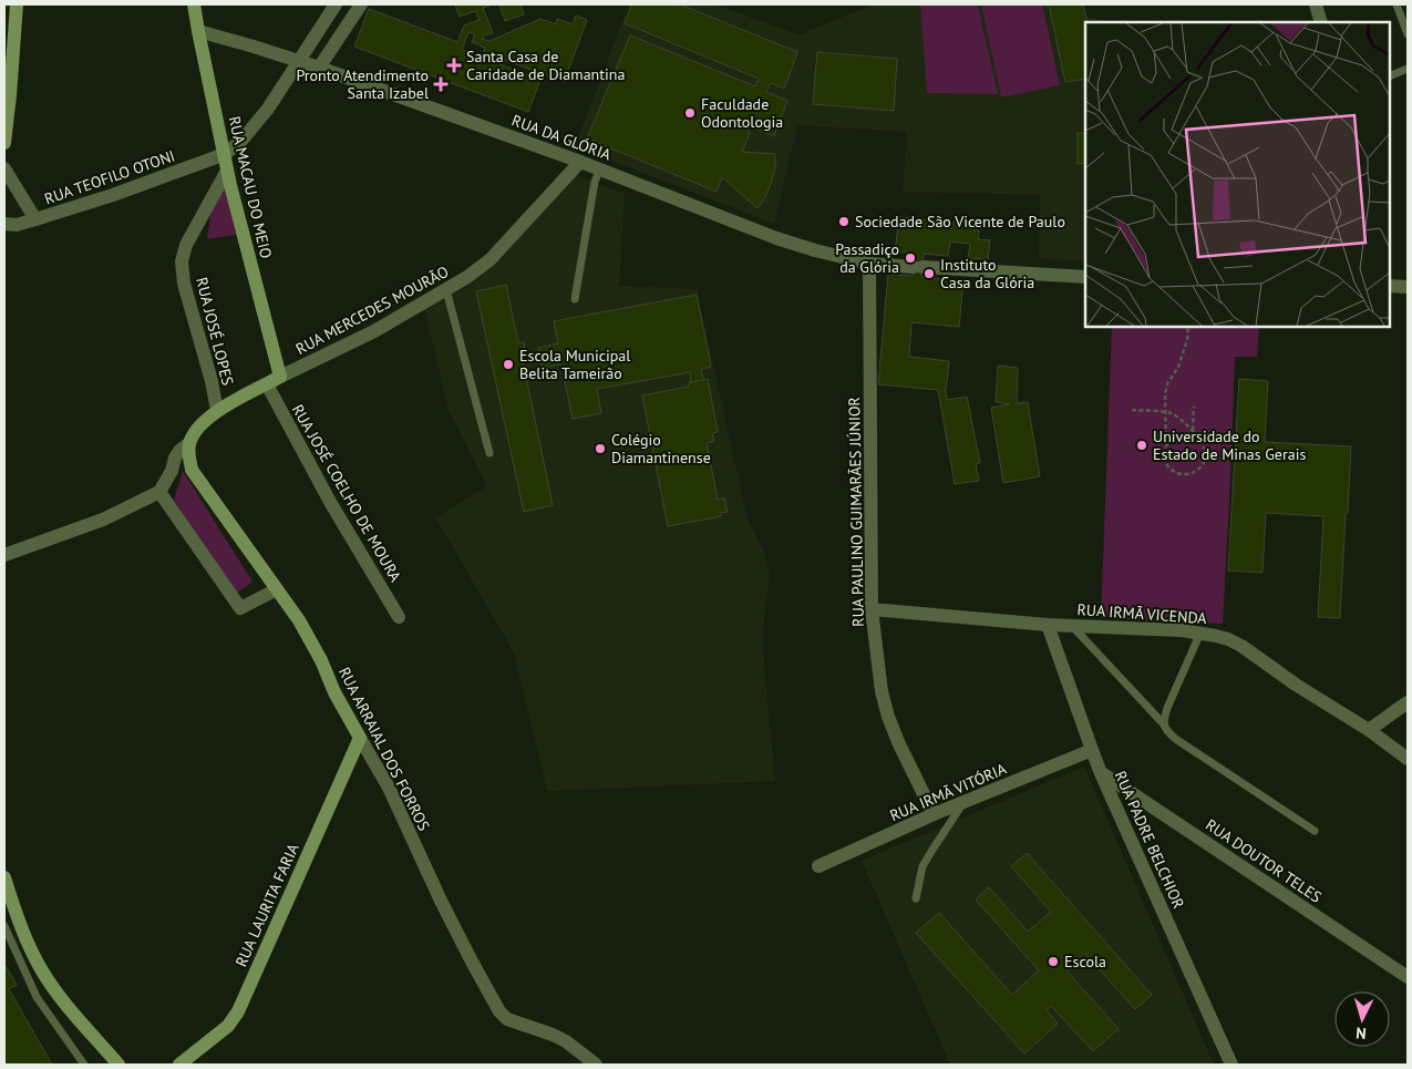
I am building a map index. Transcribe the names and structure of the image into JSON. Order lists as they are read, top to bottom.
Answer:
{
  "streets": {
    "main road": [
      "RUA MACAU DO MEIO",
      "RUA MERCEDES MOURÃO",
      "RUA ARRAIAL DOS FORROS",
      "RUA LAURITA FARIA"
    ],
    "street": [
      "RUA DA GLÓRIA",
      "RUA TEOFILO OTONI",
      "RUA JOSÉ LOPES",
      "RUA JOSÉ COELHO DE MOURA",
      "RUA PAULINO GUIMARÃES JÚNIOR",
      "RUA IRMÃ VICENDA",
      "RUA IRMÃ VITÓRIA",
      "RUA PADRE BELCHIOR",
      "RUA DOUTOR TELES"
    ]
  },
  "crossings": [
    ["RUA DA GLÓRIA", "RUA MACAU DO MEIO"],
    ["RUA DA GLÓRIA", "RUA MERCEDES MOURÃO"],
    ["RUA DA GLÓRIA", "RUA PAULINO GUIMARÃES JÚNIOR"],
    ["RUA TEOFILO OTONI", "RUA MACAU DO MEIO"],
    ["RUA MACAU DO MEIO", "RUA MERCEDES MOURÃO"],
    ["RUA MACAU DO MEIO", "RUA JOSÉ LOPES"],
    ["RUA MERCEDES MOURÃO", "RUA JOSÉ LOPES"],
    ["RUA MERCEDES MOURÃO", "RUA JOSÉ COELHO DE MOURA"],
    ["RUA MERCEDES MOURÃO", "RUA ARRAIAL DOS FORROS"],
    ["RUA PAULINO GUIMARÃES JÚNIOR", "RUA IRMÃ VICENDA"],
    ["RUA PAULINO GUIMARÃES JÚNIOR", "RUA IRMÃ VITÓRIA"],
    ["RUA IRMÃ VICENDA", "RUA PADRE BELCHIOR"],
    ["RUA ARRAIAL DOS FORROS", "RUA LAURITA FARIA"],
    ["RUA IRMÃ VITÓRIA", "RUA PADRE BELCHIOR"],
    ["RUA PADRE BELCHIOR", "RUA DOUTOR TELES"]
  ],
  "places": {
    "health": ["Santa Casa de Caridade de Diamantina", "Pronto Atendimento Santa Izabel"],
    "other": [
      "Faculdade Odontologia",
      "Sociedade São Vicente de Paulo",
      "Passadiço da Glória",
      "Instituto Casa da Glória",
      "Escola Municipal Belita Tameirão",
      "Universidade do Estado de Minas Gerais",
      "Colégio Diamantinense",
      "Escola"
    ]
  },
  "north": "bottom"
}
